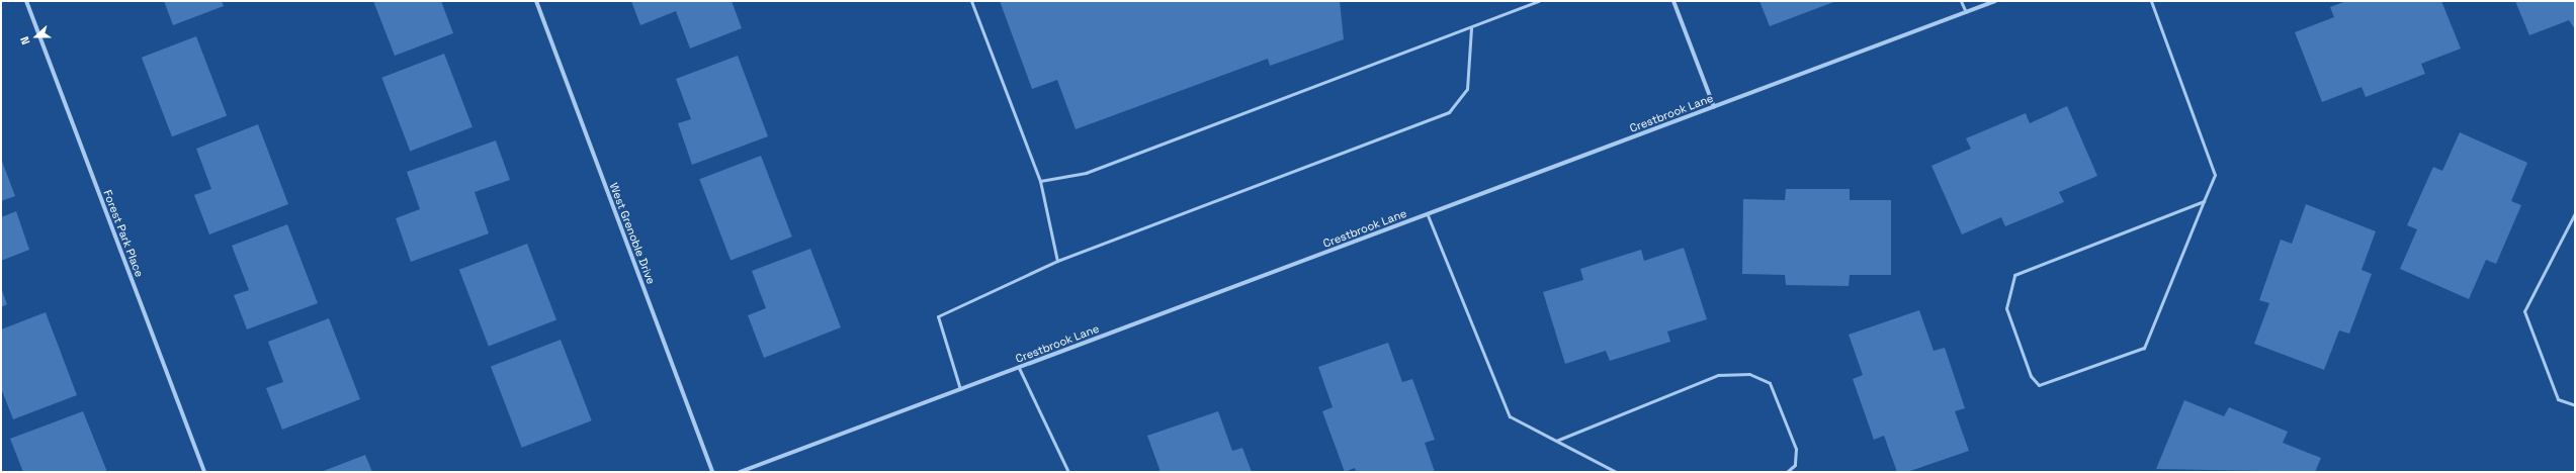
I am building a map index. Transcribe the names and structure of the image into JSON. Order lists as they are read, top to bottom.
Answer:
{
  "streets": {
    "street": ["Crestbrook Lane", "Forest Park Place", "West Grenoble Drive"]
  },
  "north": "left"
}
